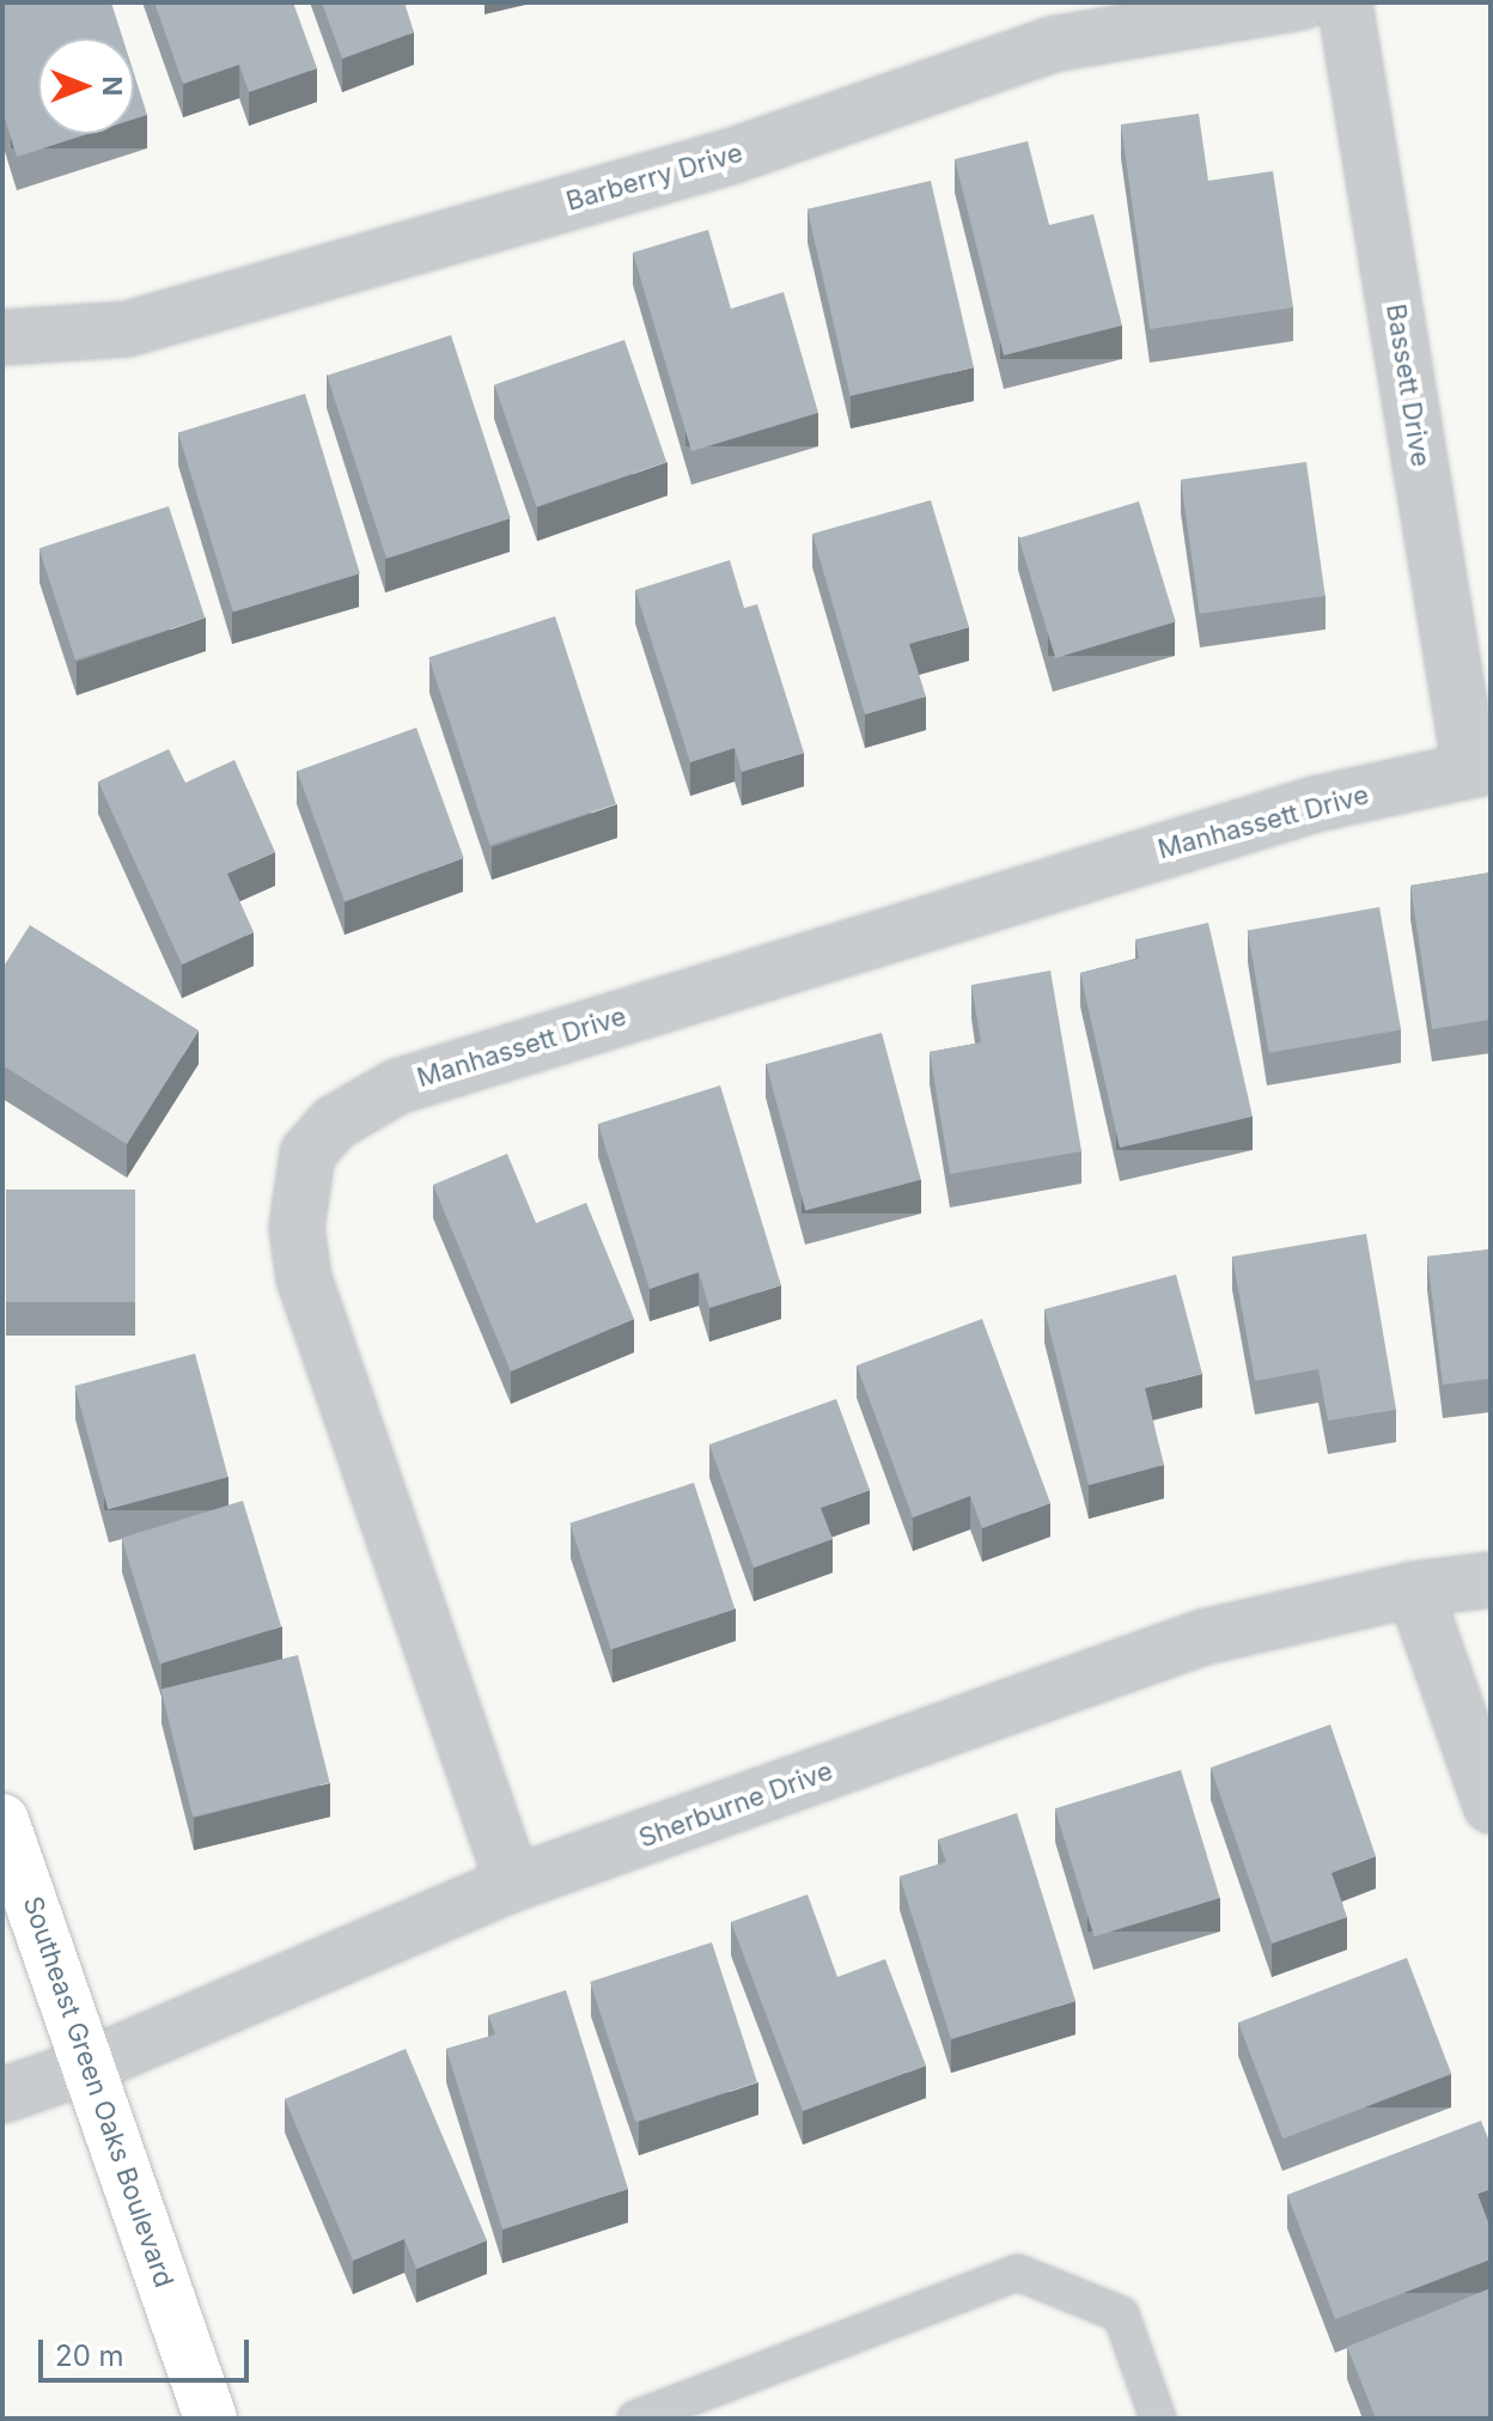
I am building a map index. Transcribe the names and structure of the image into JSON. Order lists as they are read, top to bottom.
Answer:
{
  "streets": {
    "main road": ["Southeast Green Oaks Boulevard"],
    "street": [
      "Barberry Drive",
      "Bassett Drive",
      "Manhassett Drive",
      "Sherburne Drive"
    ]
  },
  "crossings": [
    ["Bassett Drive", "Manhassett Drive"],
    ["Manhassett Drive", "Sherburne Drive"],
    ["Sherburne Drive", "Southeast Green Oaks Boulevard"]
  ],
  "scale_bar": "20 m",
  "north": "right"
}
